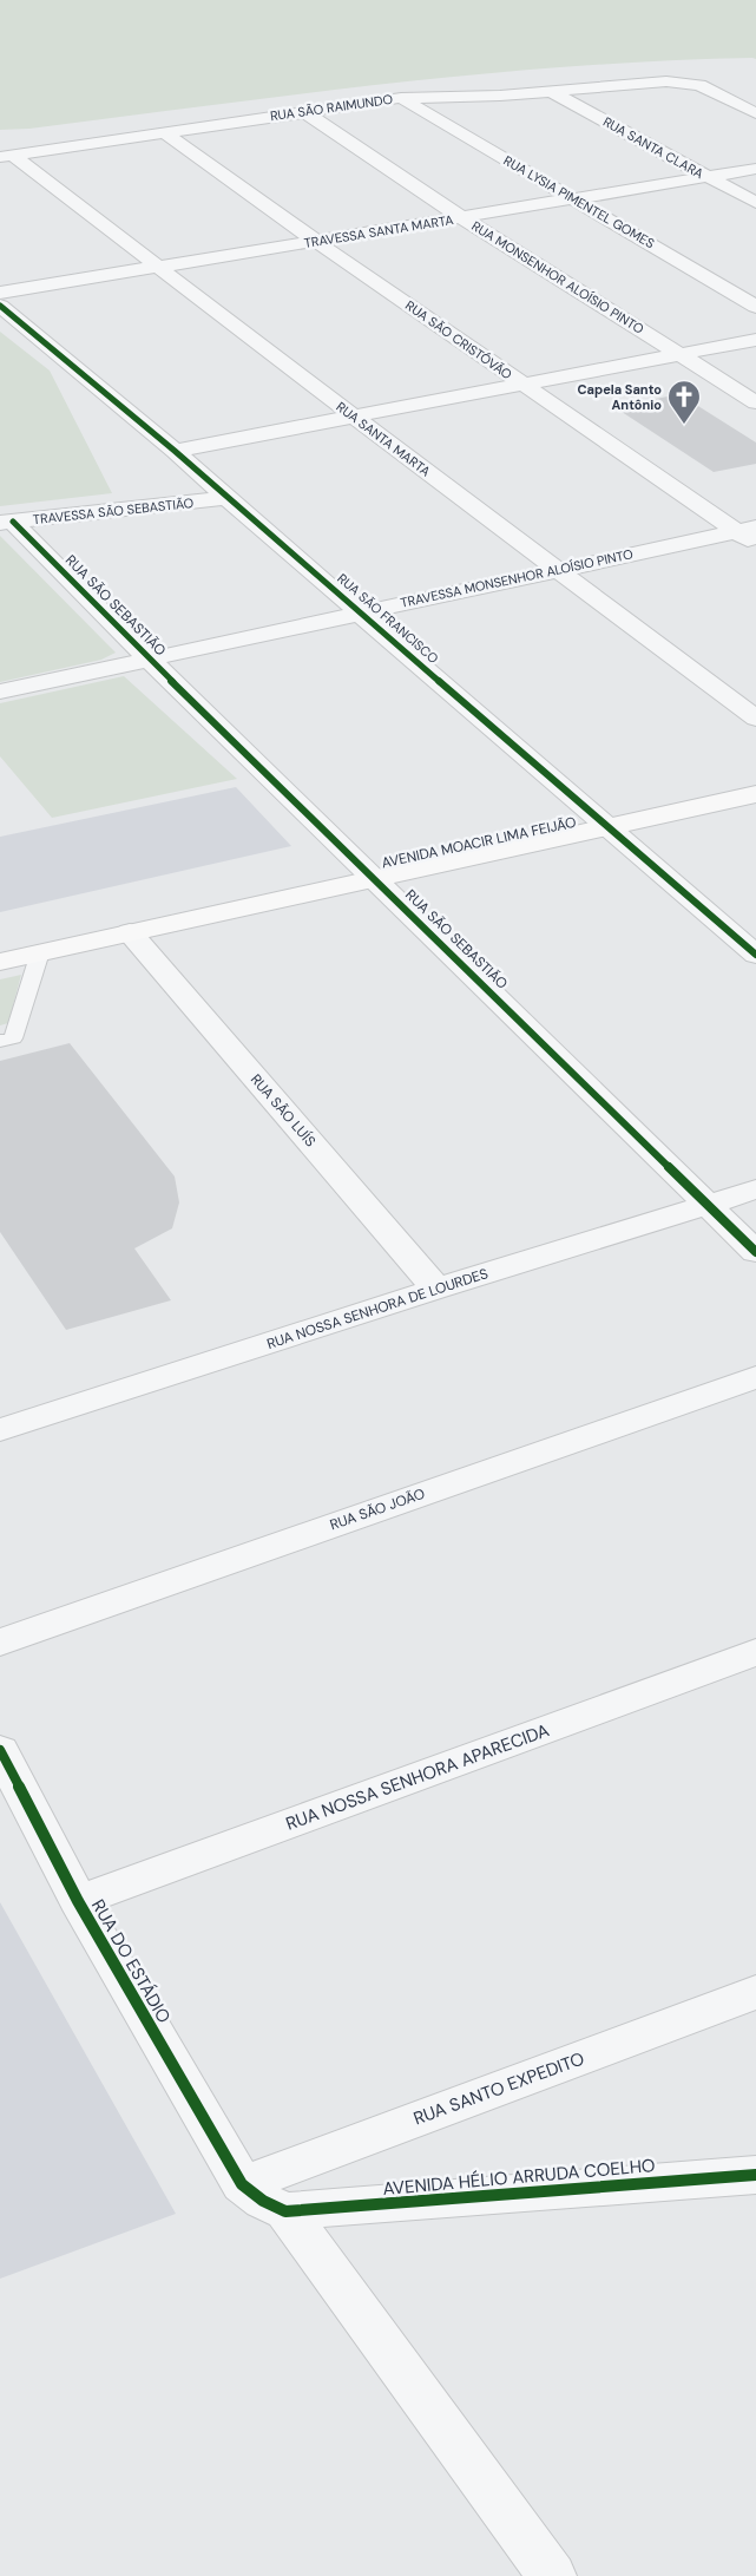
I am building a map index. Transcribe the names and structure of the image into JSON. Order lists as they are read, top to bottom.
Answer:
{
  "streets": {
    "main road": ["AVENIDA MOACIR LIMA FEIJÃO"],
    "street": [
      "RUA SÃO RAIMUNDO",
      "RUA SANTA CLARA",
      "RUA LYSIA PIMENTEL GOMES",
      "TRAVESSA SANTA MARTA",
      "RUA MONSENHOR ALOÍSIO PINTO",
      "RUA SÃO CRISTÓVÃO",
      "RUA SANTA MARTA",
      "TRAVESSA SÃO SEBASTIÃO",
      "TRAVESSA MONSENHOR ALOÍSIO PINTO",
      "RUA SÃO SEBASTIÃO",
      "RUA SÃO FRANCISCO",
      "RUA SÃO LUÍS",
      "RUA NOSSA SENHORA DE LOURDES",
      "RUA SÃO JOÃO",
      "RUA NOSSA SENHORA APARECIDA",
      "RUA DO ESTÁDIO",
      "RUA SANTO EXPEDITO",
      "AVENIDA HÉLIO ARRUDA COELHO"
    ]
  },
  "crossings": [
    ["RUA SÃO RAIMUNDO", "RUA SANTA CLARA"],
    ["RUA SÃO RAIMUNDO", "RUA LYSIA PIMENTEL GOMES"],
    ["RUA SÃO RAIMUNDO", "RUA MONSENHOR ALOÍSIO PINTO"],
    ["RUA SÃO RAIMUNDO", "RUA SÃO CRISTÓVÃO"],
    ["RUA SÃO RAIMUNDO", "RUA SANTA MARTA"],
    ["RUA SANTA CLARA", "TRAVESSA SANTA MARTA"],
    ["RUA LYSIA PIMENTEL GOMES", "TRAVESSA SANTA MARTA"],
    ["TRAVESSA SANTA MARTA", "RUA MONSENHOR ALOÍSIO PINTO"],
    ["TRAVESSA SANTA MARTA", "RUA SÃO CRISTÓVÃO"],
    ["TRAVESSA SANTA MARTA", "RUA SANTA MARTA"],
    ["RUA SÃO CRISTÓVÃO", "TRAVESSA MONSENHOR ALOÍSIO PINTO"],
    ["RUA SANTA MARTA", "TRAVESSA MONSENHOR ALOÍSIO PINTO"],
    ["TRAVESSA SÃO SEBASTIÃO", "RUA SÃO SEBASTIÃO"],
    ["TRAVESSA SÃO SEBASTIÃO", "RUA SÃO FRANCISCO"],
    ["TRAVESSA MONSENHOR ALOÍSIO PINTO", "RUA SÃO SEBASTIÃO"],
    ["TRAVESSA MONSENHOR ALOÍSIO PINTO", "RUA SÃO FRANCISCO"],
    ["RUA SÃO SEBASTIÃO", "AVENIDA MOACIR LIMA FEIJÃO"],
    ["RUA SÃO SEBASTIÃO", "RUA NOSSA SENHORA DE LOURDES"],
    ["RUA SÃO FRANCISCO", "AVENIDA MOACIR LIMA FEIJÃO"],
    ["AVENIDA MOACIR LIMA FEIJÃO", "RUA SÃO LUÍS"],
    ["RUA SÃO LUÍS", "RUA NOSSA SENHORA DE LOURDES"],
    ["RUA NOSSA SENHORA APARECIDA", "RUA DO ESTÁDIO"],
    ["RUA DO ESTÁDIO", "RUA SANTO EXPEDITO"]
  ],
  "places": {
    "church": ["Capela Santo Antônio"]
  }
}
